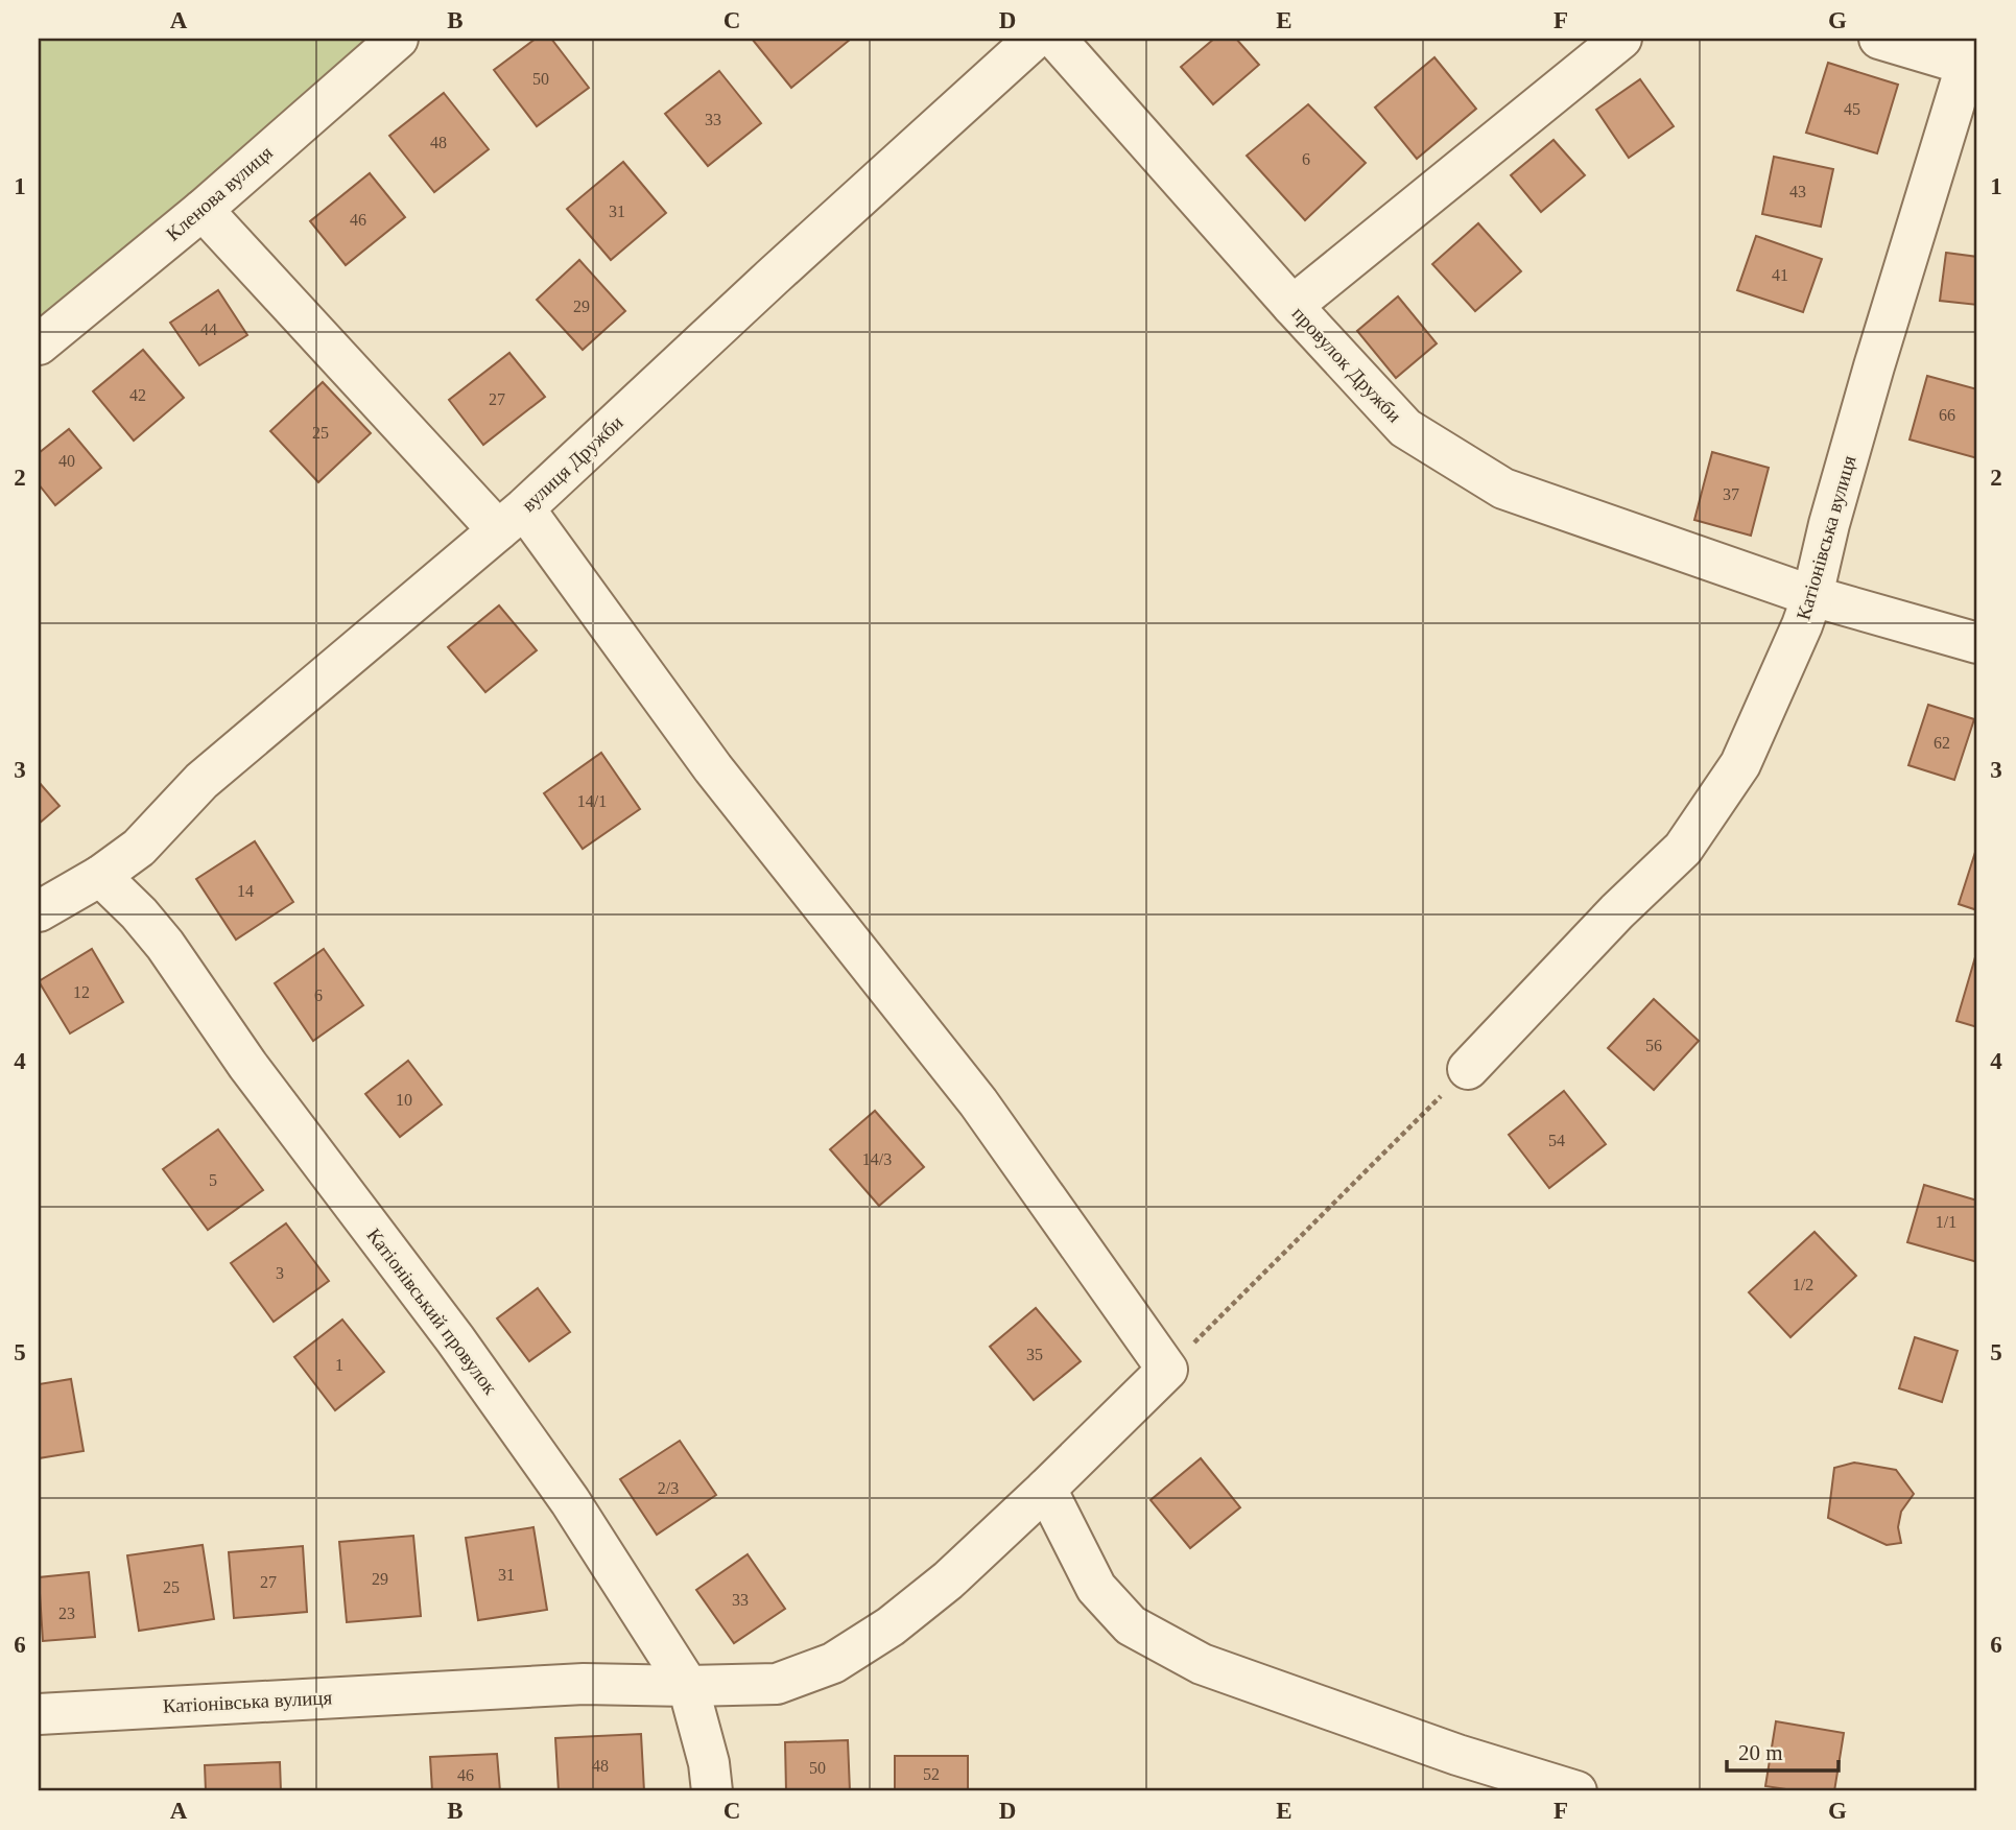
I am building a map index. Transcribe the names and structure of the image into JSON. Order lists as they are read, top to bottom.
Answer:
{
  "streets": {
    "street": [
      "Кленова вулиця",
      "провулок Дружби",
      "вулиця Дружби",
      "Катіонівська вулиця",
      "Катіонівський провулок"
    ]
  },
  "crossings": [
    ["провулок Дружби", "Катіонівська вулиця"],
    ["вулиця Дружби", "Катіонівський провулок"],
    ["Катіонівська вулиця", "Катіонівський провулок"]
  ],
  "house_numbers": [
    "50",
    "45",
    "33",
    "48",
    "6",
    "43",
    "31",
    "46",
    "41",
    "29",
    "44",
    "42",
    "27",
    "66",
    "25",
    "40",
    "37",
    "62",
    "14/1",
    "14",
    "12",
    "6",
    "56",
    "10",
    "54",
    "14/3",
    "5",
    "1/1",
    "3",
    "1/2",
    "35",
    "1",
    "2/3",
    "31",
    "29",
    "27",
    "25",
    "33",
    "23",
    "48",
    "50",
    "52",
    "46"
  ],
  "scale_bar": "20 m",
  "grid": {
    "columns": [
      "A",
      "B",
      "C",
      "D",
      "E",
      "F",
      "G"
    ],
    "rows": [
      "1",
      "2",
      "3",
      "4",
      "5",
      "6"
    ]
  }
}
